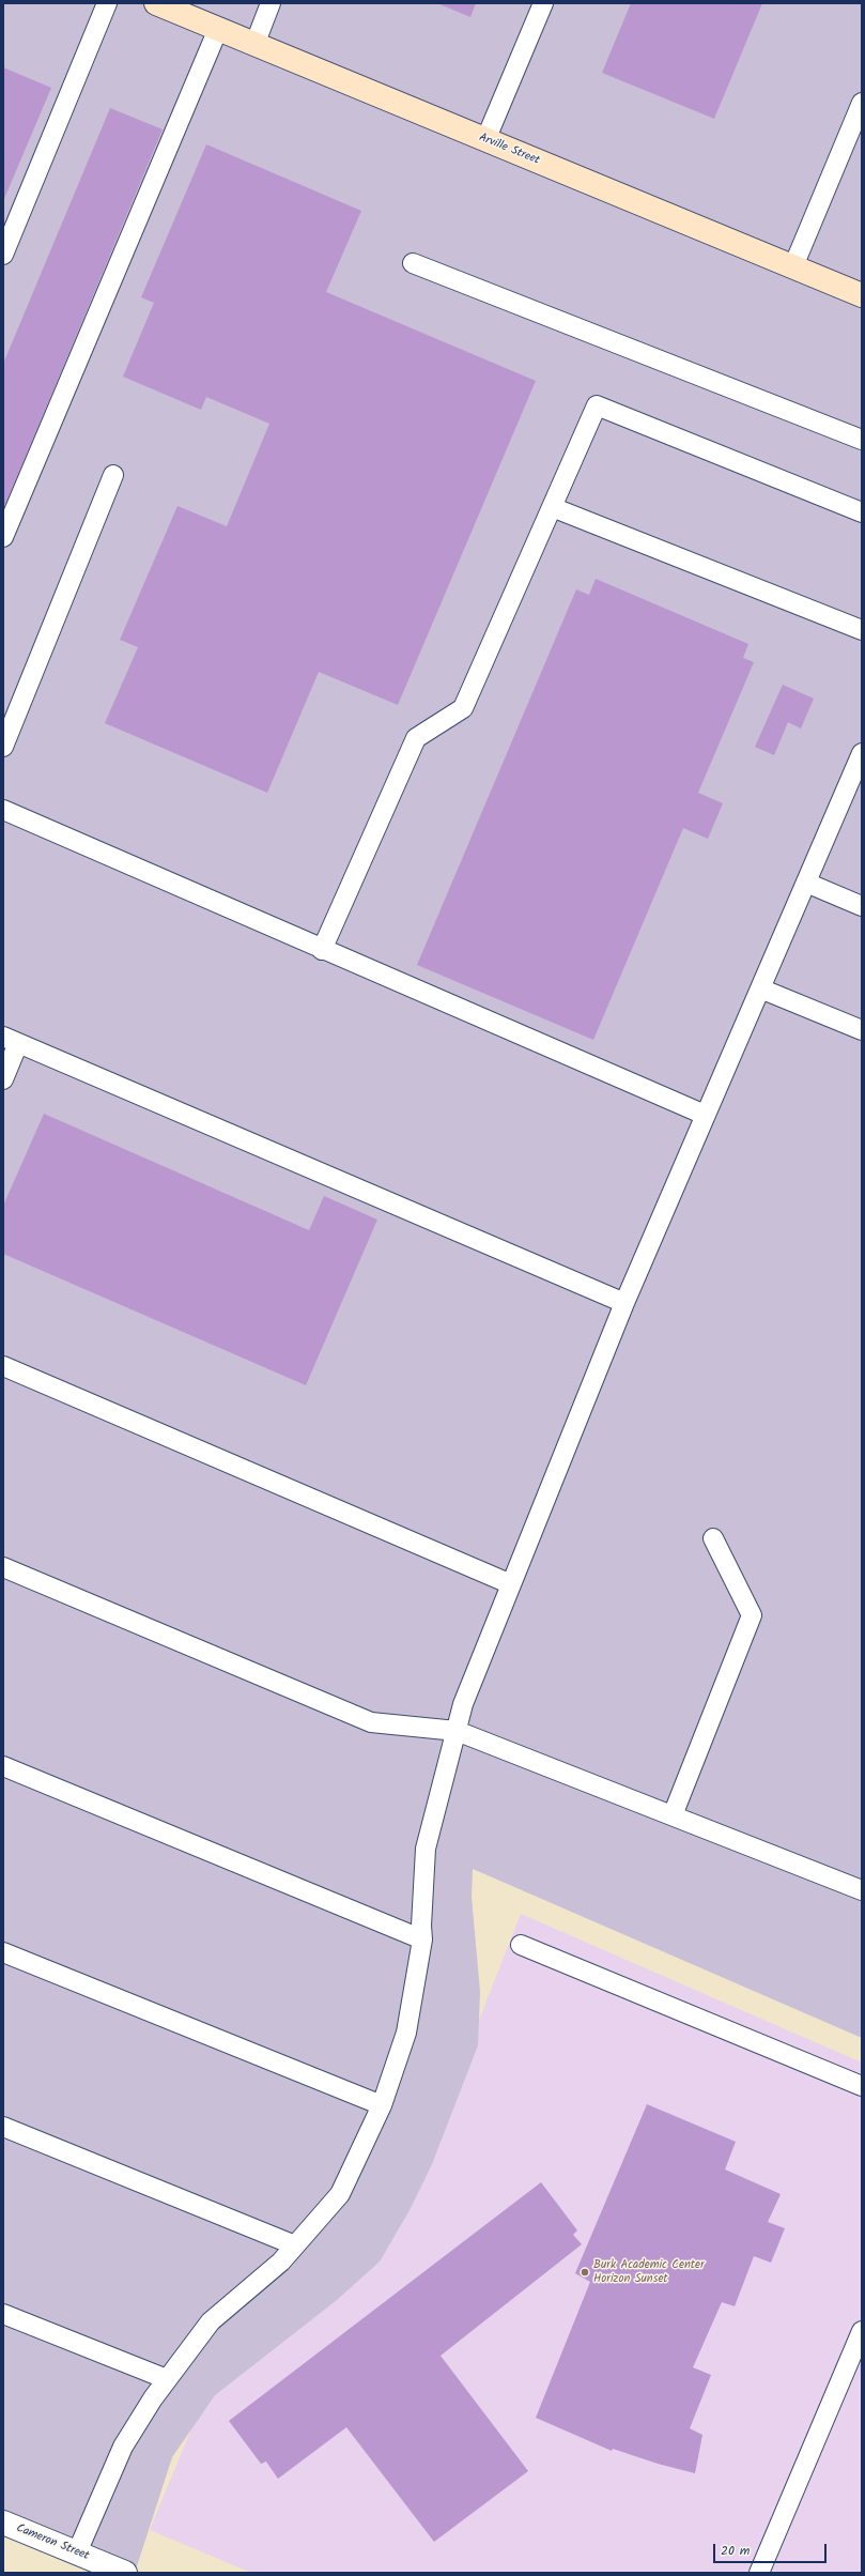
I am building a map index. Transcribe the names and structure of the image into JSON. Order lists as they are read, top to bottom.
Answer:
{
  "streets": {
    "main road": ["Arville Street"],
    "street": ["Cameron Street"]
  },
  "places": ["Burk Academic Center Horizon Sunset"],
  "scale_bar": "20 m"
}
